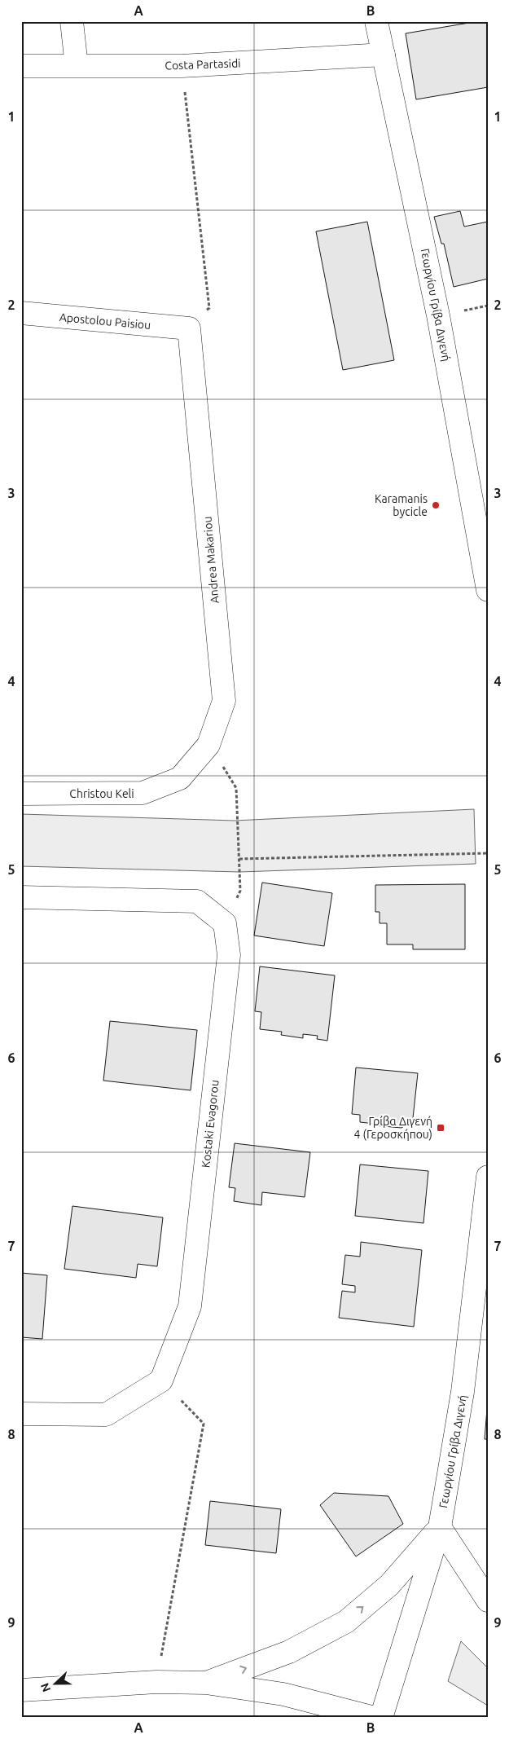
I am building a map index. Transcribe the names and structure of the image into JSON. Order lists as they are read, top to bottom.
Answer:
{
  "streets": {
    "street": [
      "Costa Partasidi",
      "Γεωργίου Γρίβα Διγενή",
      "Apostolou Paisiou",
      "Andrea Makariou",
      "Christou Keli",
      "Kostaki Evagorou"
    ]
  },
  "crossings": [
    ["Costa Partasidi", "Γεωργίου Γρίβα Διγενή"],
    ["Apostolou Paisiou", "Andrea Makariou"],
    ["Andrea Makariou", "Christou Keli"]
  ],
  "places": {
    "other": ["Karamanis bycicle"],
    "transit": ["Γρίβα Διγενή 4 (Γεροσκήπου)"]
  },
  "north": "left",
  "grid": {
    "columns": ["A", "B"],
    "rows": [
      "1",
      "2",
      "3",
      "4",
      "5",
      "6",
      "7",
      "8",
      "9"
    ]
  }
}
